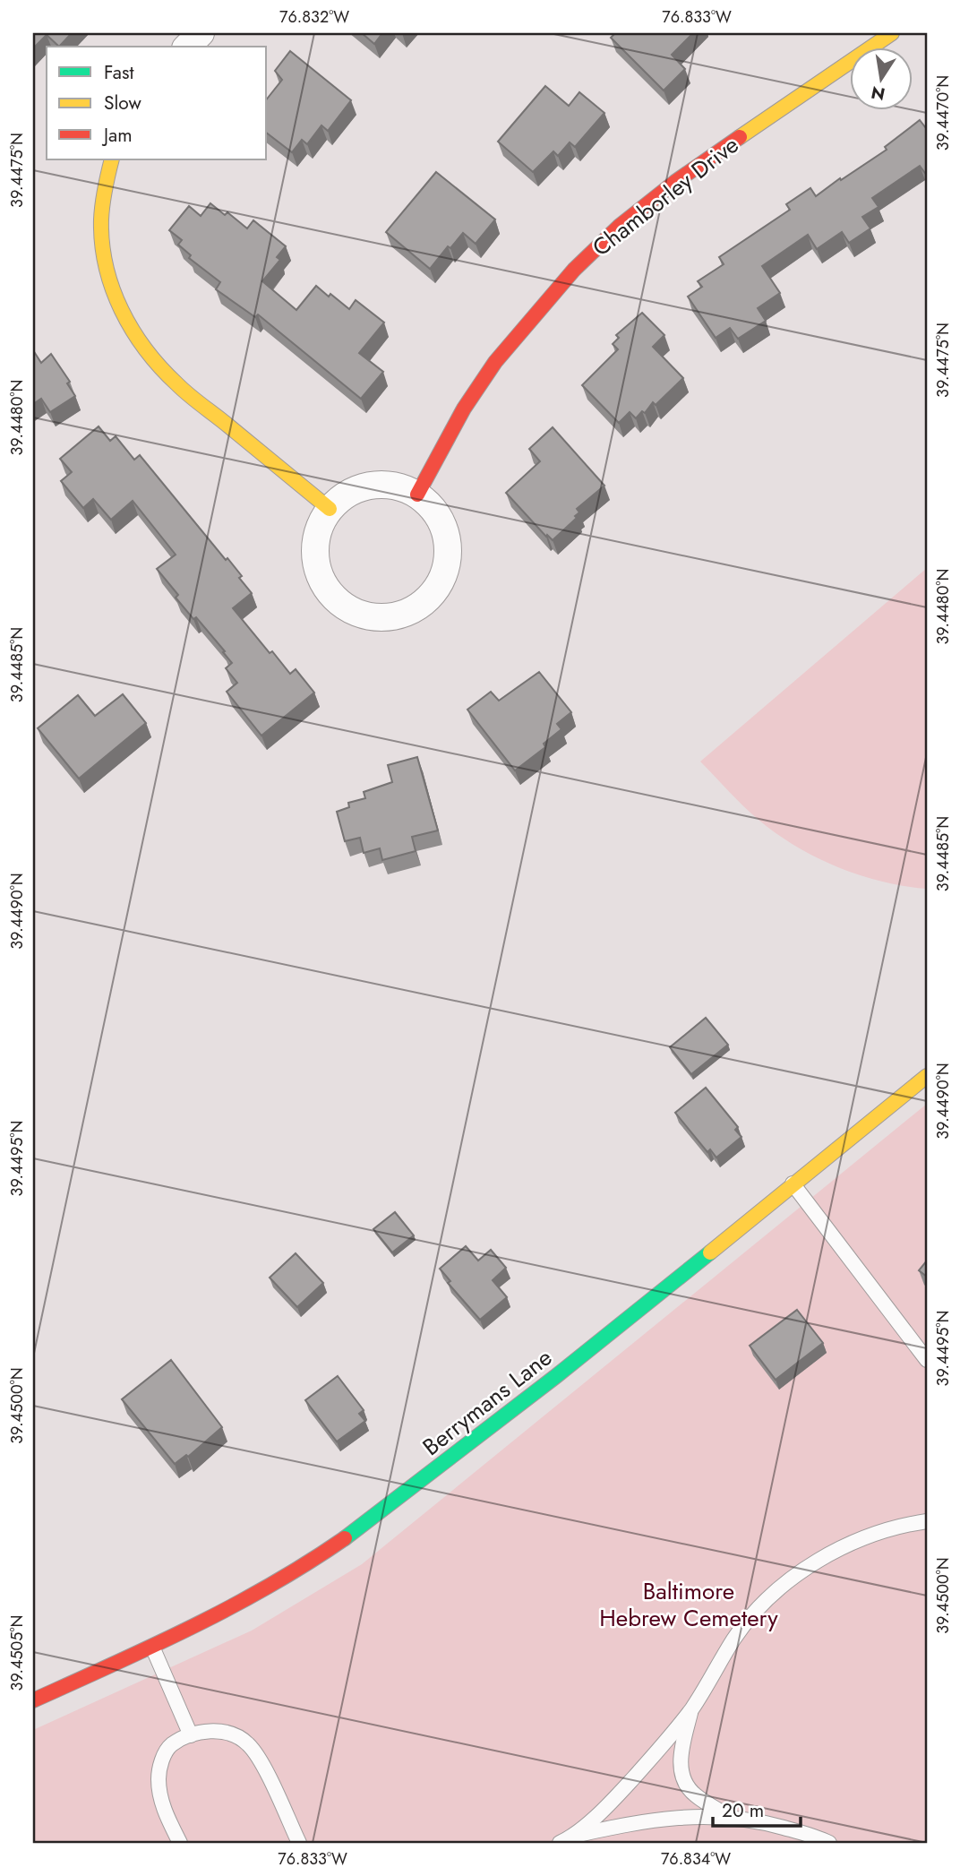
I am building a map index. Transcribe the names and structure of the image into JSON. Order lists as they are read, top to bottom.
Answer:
{
  "streets": {
    "street": ["Chamborley Drive", "Berrymans Lane"]
  },
  "parks": ["Baltimore Hebrew Cemetery"],
  "legend": ["Fast", "Slow", "Jam"],
  "scale_bar": "20 m",
  "north": "bottom",
  "coordinates": [
    "76.832°W",
    "76.833°W",
    "39.4470°N",
    "39.4475°N",
    "39.4480°N",
    "39.4485°N",
    "39.4490°N",
    "39.4495°N",
    "39.4500°N",
    "39.4505°N",
    "76.834°W"
  ]
}
